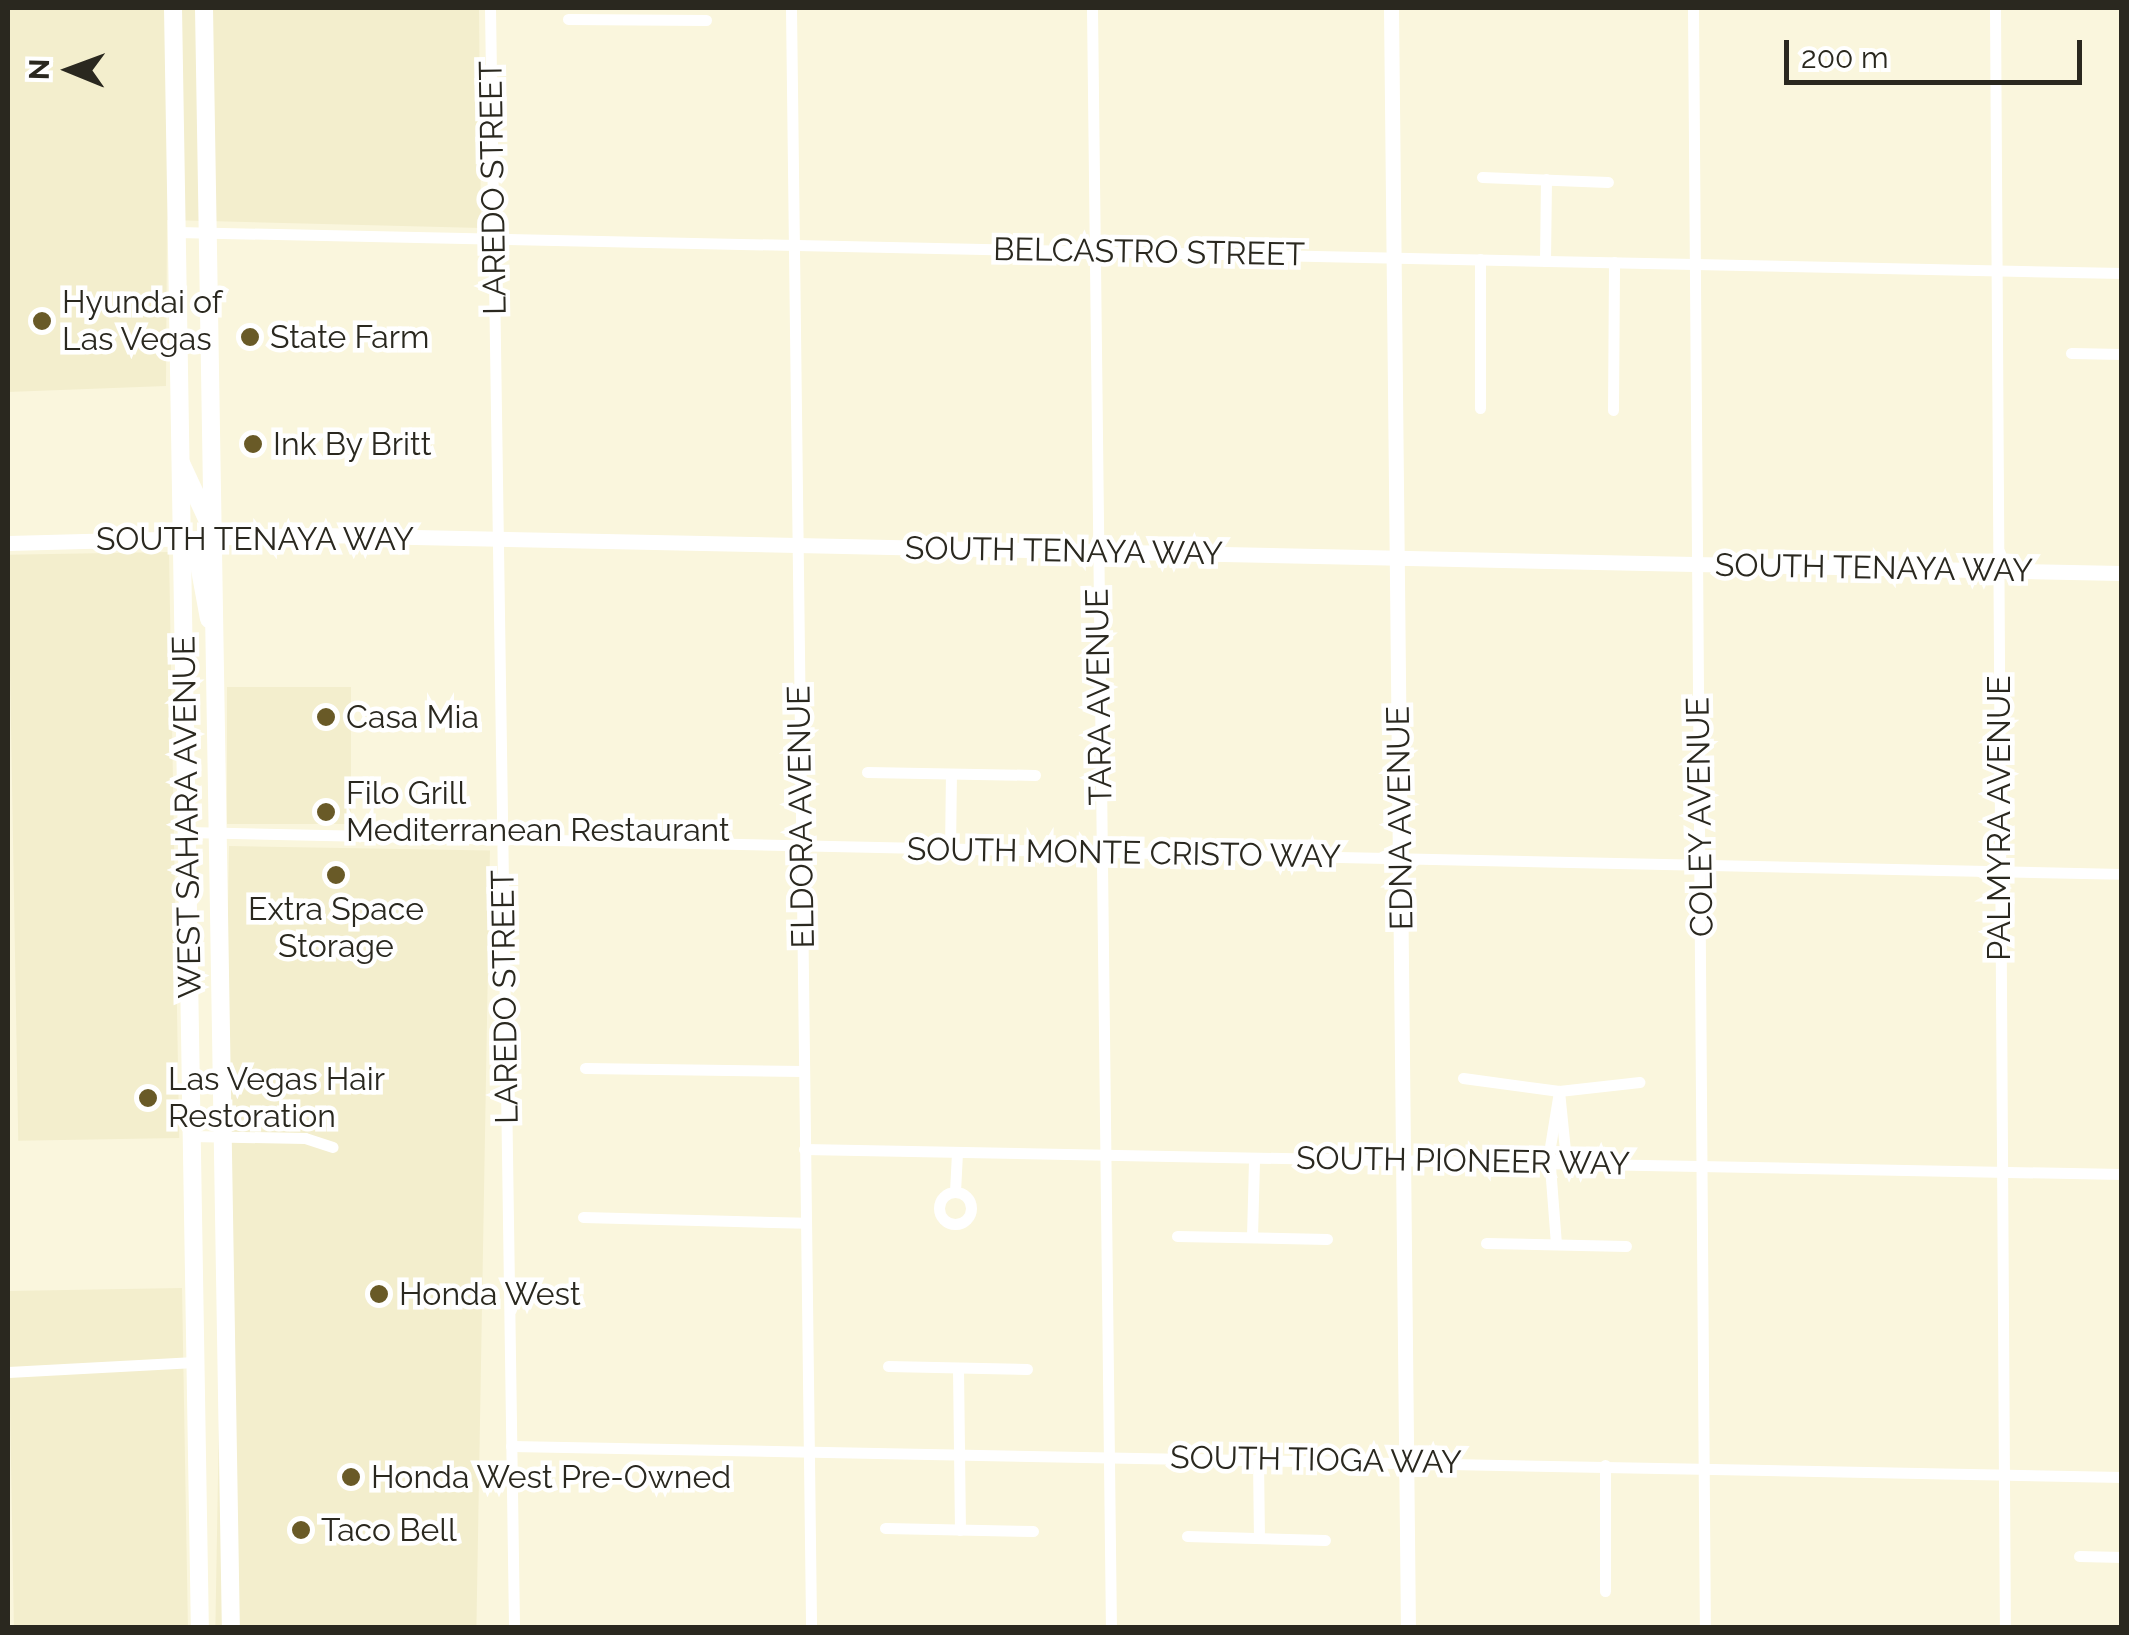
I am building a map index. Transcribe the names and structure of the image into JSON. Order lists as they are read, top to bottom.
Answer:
{
  "streets": {
    "main road": ["WEST SAHARA AVENUE"],
    "street": [
      "LAREDO STREET",
      "BELCASTRO STREET",
      "SOUTH TENAYA WAY",
      "TARA AVENUE",
      "ELDORA AVENUE",
      "COLEY AVENUE",
      "EDNA AVENUE",
      "PALMYRA AVENUE",
      "SOUTH MONTE CRISTO WAY",
      "SOUTH PIONEER WAY",
      "SOUTH TIOGA WAY"
    ]
  },
  "crossings": [
    ["LAREDO STREET", "BELCASTRO STREET"],
    ["LAREDO STREET", "SOUTH TENAYA WAY"],
    ["LAREDO STREET", "SOUTH MONTE CRISTO WAY"],
    ["LAREDO STREET", "SOUTH TIOGA WAY"],
    ["BELCASTRO STREET", "TARA AVENUE"],
    ["BELCASTRO STREET", "WEST SAHARA AVENUE"],
    ["BELCASTRO STREET", "ELDORA AVENUE"],
    ["BELCASTRO STREET", "COLEY AVENUE"],
    ["BELCASTRO STREET", "EDNA AVENUE"],
    ["BELCASTRO STREET", "PALMYRA AVENUE"],
    ["SOUTH TENAYA WAY", "TARA AVENUE"],
    ["SOUTH TENAYA WAY", "WEST SAHARA AVENUE"],
    ["SOUTH TENAYA WAY", "ELDORA AVENUE"],
    ["SOUTH TENAYA WAY", "COLEY AVENUE"],
    ["SOUTH TENAYA WAY", "EDNA AVENUE"],
    ["SOUTH TENAYA WAY", "PALMYRA AVENUE"],
    ["TARA AVENUE", "SOUTH MONTE CRISTO WAY"],
    ["TARA AVENUE", "SOUTH PIONEER WAY"],
    ["TARA AVENUE", "SOUTH TIOGA WAY"],
    ["WEST SAHARA AVENUE", "SOUTH MONTE CRISTO WAY"],
    ["ELDORA AVENUE", "SOUTH MONTE CRISTO WAY"],
    ["ELDORA AVENUE", "SOUTH PIONEER WAY"],
    ["ELDORA AVENUE", "SOUTH TIOGA WAY"],
    ["COLEY AVENUE", "SOUTH MONTE CRISTO WAY"],
    ["COLEY AVENUE", "SOUTH PIONEER WAY"],
    ["COLEY AVENUE", "SOUTH TIOGA WAY"],
    ["EDNA AVENUE", "SOUTH MONTE CRISTO WAY"],
    ["EDNA AVENUE", "SOUTH PIONEER WAY"],
    ["EDNA AVENUE", "SOUTH TIOGA WAY"],
    ["PALMYRA AVENUE", "SOUTH MONTE CRISTO WAY"],
    ["PALMYRA AVENUE", "SOUTH PIONEER WAY"],
    ["PALMYRA AVENUE", "SOUTH TIOGA WAY"]
  ],
  "places": [
    "Hyundai of Las Vegas",
    "State Farm",
    "Ink By Britt",
    "Casa Mia",
    "Filo Grill Mediterranean Restaurant",
    "Extra Space Storage",
    "Las Vegas Hair Restoration",
    "Honda West",
    "Honda West Pre-Owned",
    "Taco Bell"
  ],
  "scale_bar": "200 m",
  "north": "left"
}
